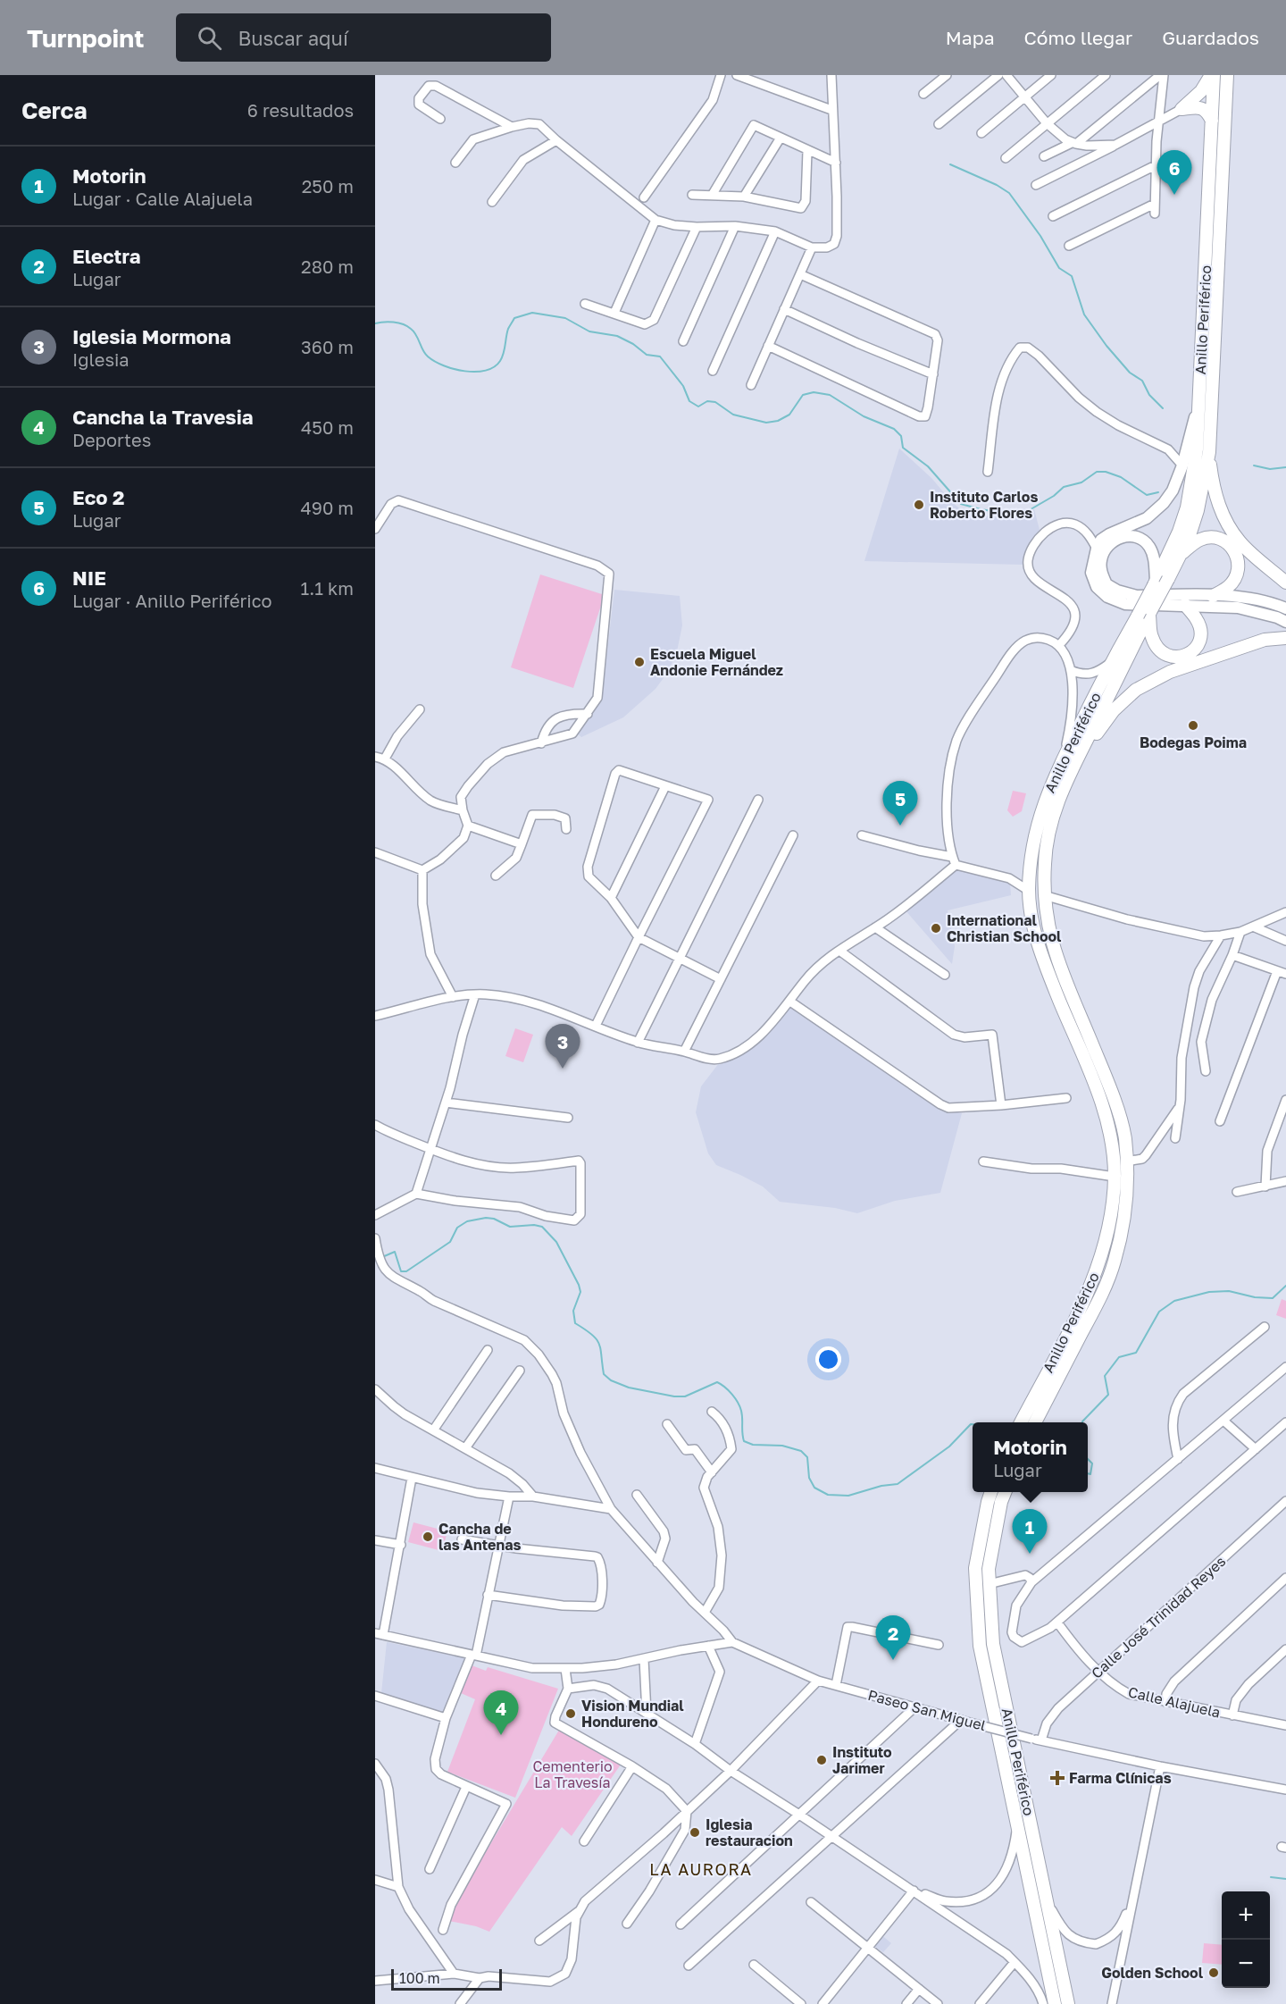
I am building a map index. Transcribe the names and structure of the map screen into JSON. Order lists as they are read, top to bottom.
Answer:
{
  "streets": {
    "highway": ["Anillo Periférico"],
    "street": ["Calle José Trinidad Reyes", "Calle Alajuela", "Paseo San Miguel"]
  },
  "crossings": [
    ["Calle José Trinidad Reyes", "Calle Alajuela"],
    ["Calle José Trinidad Reyes", "Paseo San Miguel"]
  ],
  "districts": ["LA AURORA"],
  "parks": ["Cementerio La Travesía"],
  "places": {
    "other": [
      "Instituto Carlos Roberto Flores",
      "Escuela Miguel Andonie Fernández",
      "Bodegas Poima",
      "International Christian School",
      "Cancha de las Antenas",
      "Vision Mundial Hondureno",
      "Instituto Jarimer",
      "Iglesia restauracion",
      "Golden School"
    ],
    "health": ["Farma Clínicas"]
  },
  "scale_bar": "100 m",
  "page": {
    "header": "Turnpoint",
    "search": "Buscar aquí",
    "nav": ["Mapa", "Cómo llegar", "Guardados"],
    "heading": ["Cerca", "6 resultados"],
    "list": [
      {
        "mark": "1",
        "name": "Motorin",
        "note": "Lugar · Calle Alajuela",
        "value": "250 m"
      },
      {
        "mark": "2",
        "name": "Electra",
        "note": "Lugar",
        "value": "280 m"
      },
      {
        "mark": "3",
        "name": "Iglesia Mormona",
        "note": "Iglesia",
        "value": "360 m"
      },
      {
        "mark": "4",
        "name": "Cancha la Travesia",
        "note": "Deportes",
        "value": "450 m"
      },
      {
        "mark": "5",
        "name": "Eco 2",
        "note": "Lugar",
        "value": "490 m"
      },
      {
        "mark": "6",
        "name": "NIE",
        "note": "Lugar · Anillo Periférico",
        "value": "1.1 km"
      }
    ],
    "pins": [
      "6",
      "5",
      "3",
      "1",
      "2",
      "4"
    ],
    "popup": ["Motorin", "Lugar"],
    "map_buttons": ["+", "−"],
    "scale": "100 m"
  }
}
